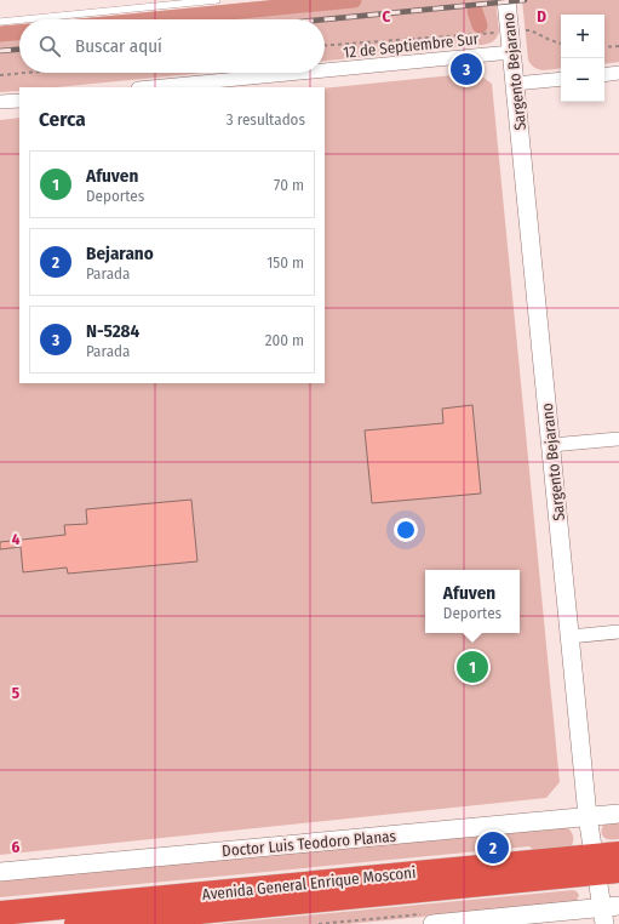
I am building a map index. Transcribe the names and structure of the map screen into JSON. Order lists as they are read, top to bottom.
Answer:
{
  "streets": {
    "highway": ["Avenida General Enrique Mosconi"],
    "main road": ["Sargento Bejarano", "Doctor Luis Teodoro Planas"],
    "street": ["12 de Septiembre Sur"]
  },
  "crossings": [
    ["12 de Septiembre Sur", "Sargento Bejarano"],
    ["Sargento Bejarano", "Doctor Luis Teodoro Planas"],
    ["Sargento Bejarano", "Avenida General Enrique Mosconi"]
  ],
  "page": {
    "map_buttons": ["+", "−"],
    "search": "Buscar aquí",
    "pins": ["3", "1", "2"],
    "heading": ["Cerca", "3 resultados"],
    "list": [
      {
        "mark": "1",
        "name": "Afuven",
        "note": "Deportes",
        "value": "70 m"
      },
      {
        "mark": "2",
        "name": "Bejarano",
        "note": "Parada",
        "value": "150 m"
      },
      {
        "mark": "3",
        "name": "N-5284",
        "note": "Parada",
        "value": "200 m"
      }
    ],
    "popup": ["Afuven", "Deportes"]
  },
  "grid": {
    "columns": ["C", "D"],
    "rows": ["4", "5", "6"]
  }
}
